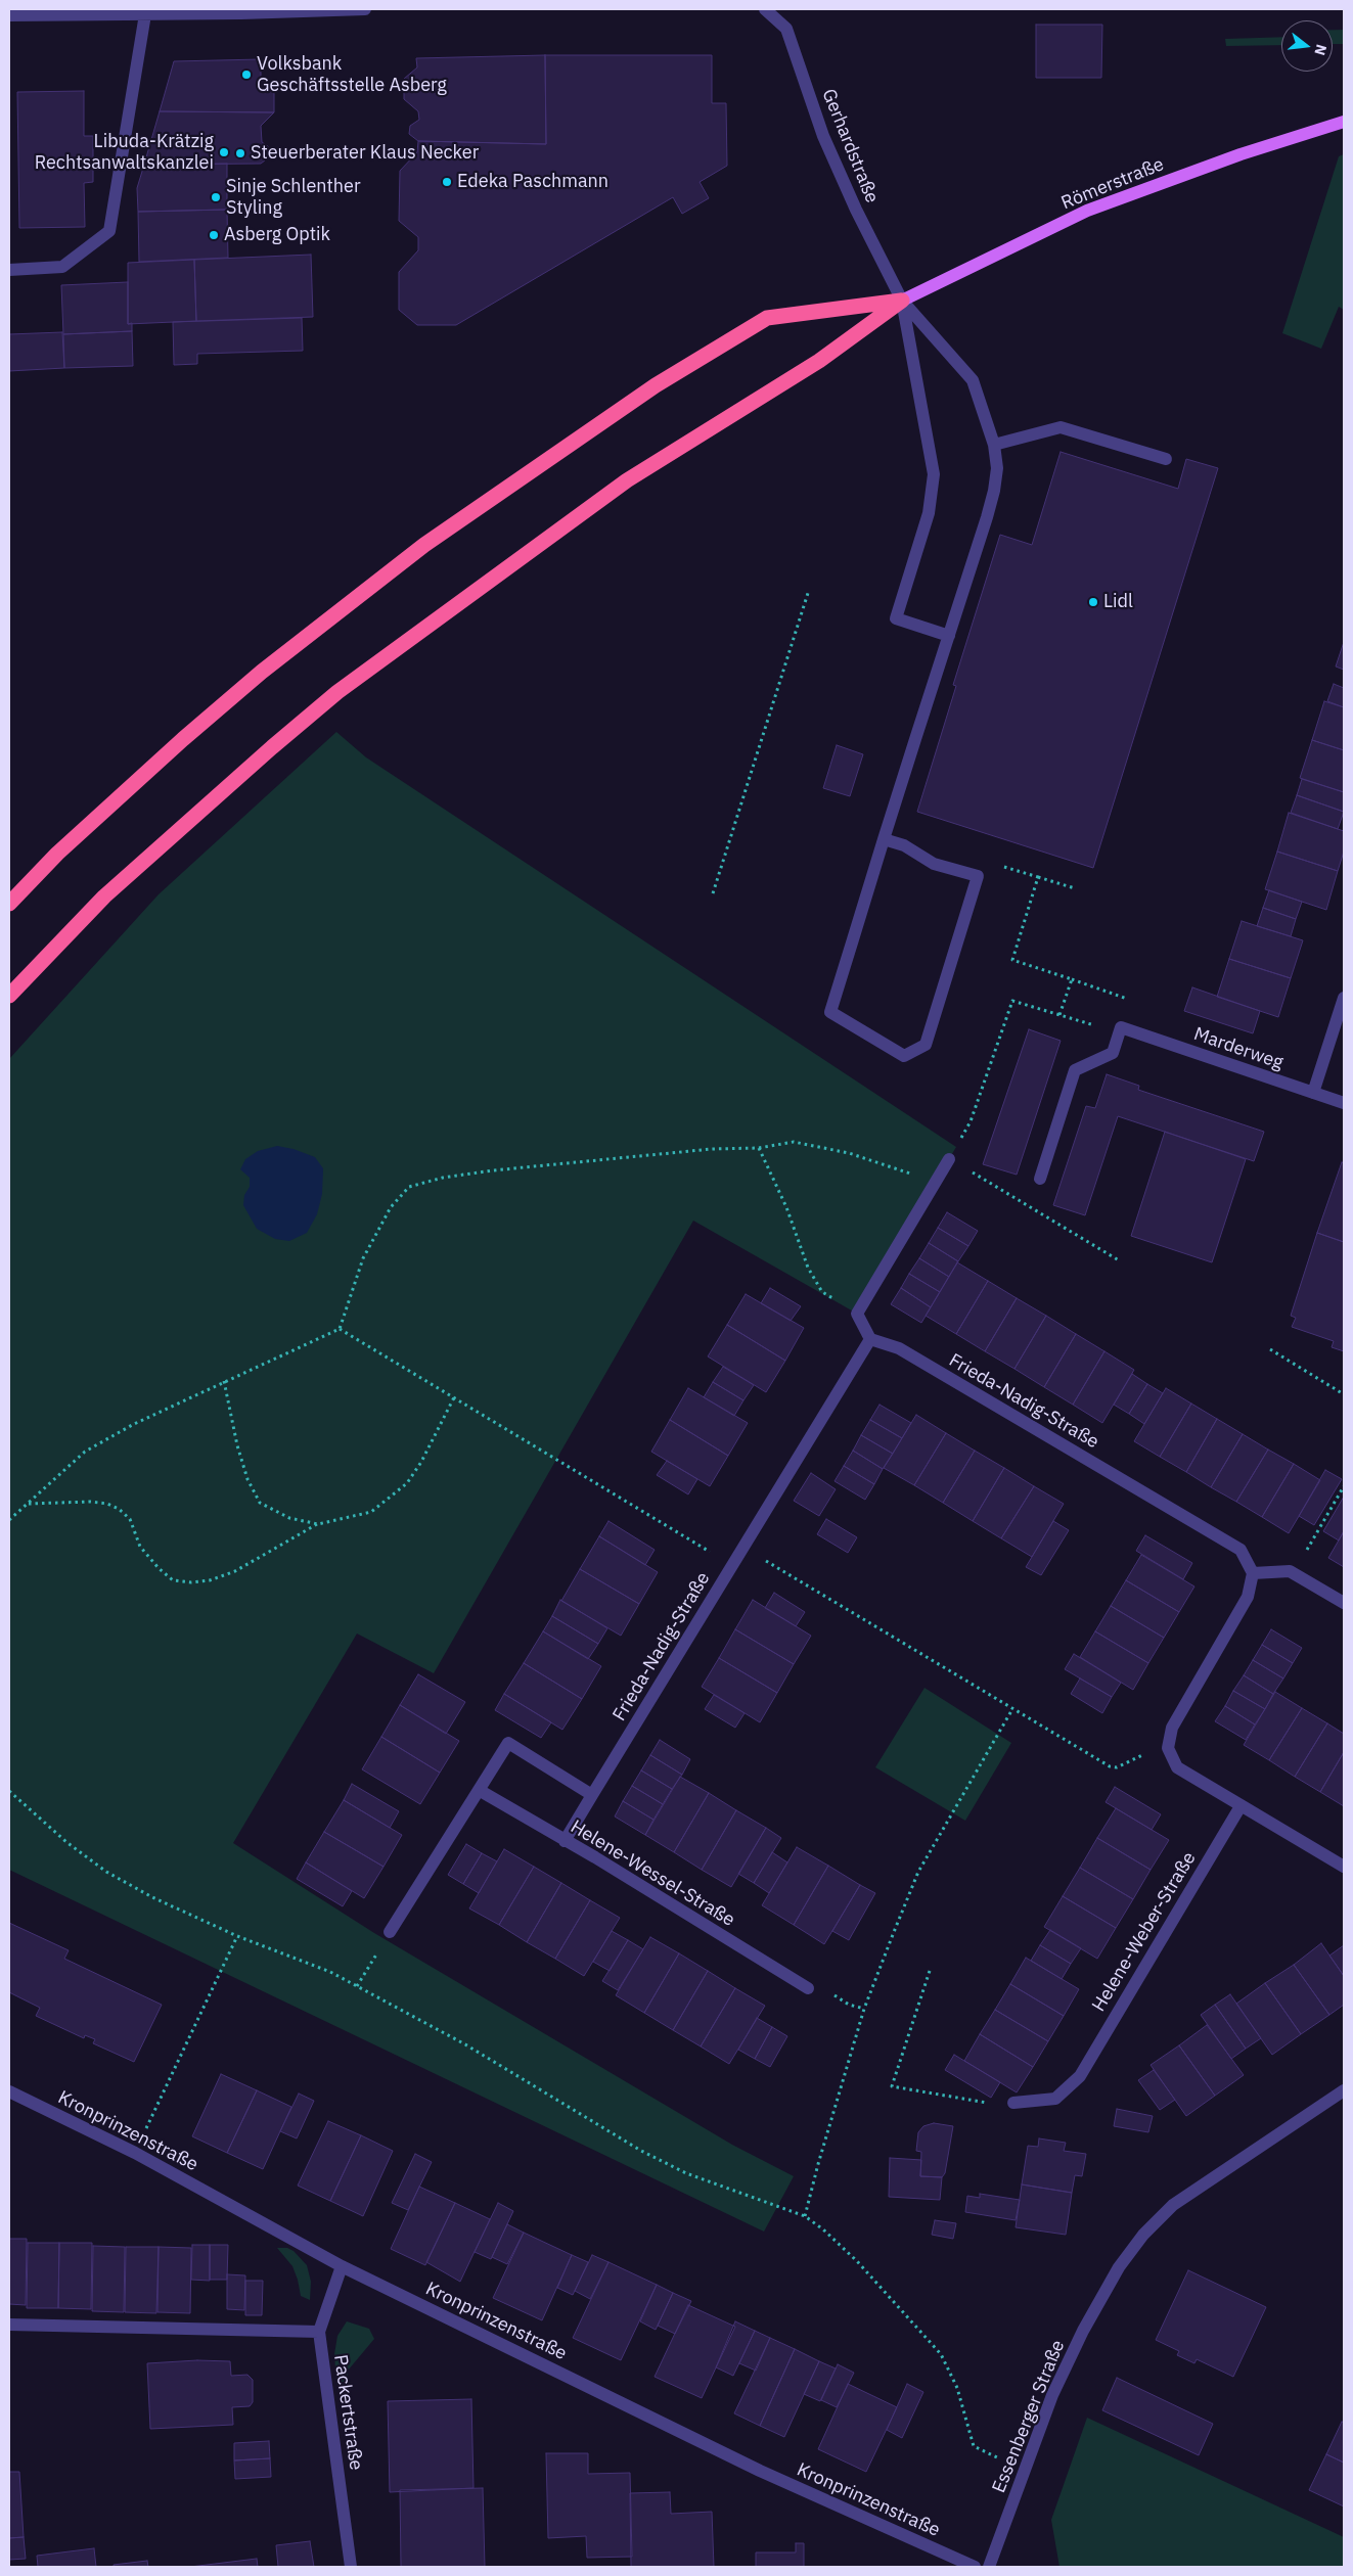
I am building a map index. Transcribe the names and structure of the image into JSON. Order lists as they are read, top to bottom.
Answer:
{
  "streets": {
    "main road": ["Römerstraße"],
    "street": [
      "Gerhardstraße",
      "Marderweg",
      "Frieda-Nadig-Straße",
      "Helene-Wessel-Straße",
      "Helene-Weber-Straße",
      "Kronprinzenstraße",
      "Packertstraße",
      "Essenberger Straße"
    ]
  },
  "crossings": [
    ["Gerhardstraße", "Römerstraße"],
    ["Frieda-Nadig-Straße", "Helene-Wessel-Straße"],
    ["Kronprinzenstraße", "Packertstraße"]
  ],
  "places": [
    "Volksbank Geschäftsstelle Asberg",
    "Libuda-Krätzig Rechtsanwaltskanzlei",
    "Steuerberater Klaus Necker",
    "Edeka Paschmann",
    "Sinje Schlenther Styling",
    "Asberg Optik",
    "Lidl"
  ],
  "north": "right"
}
